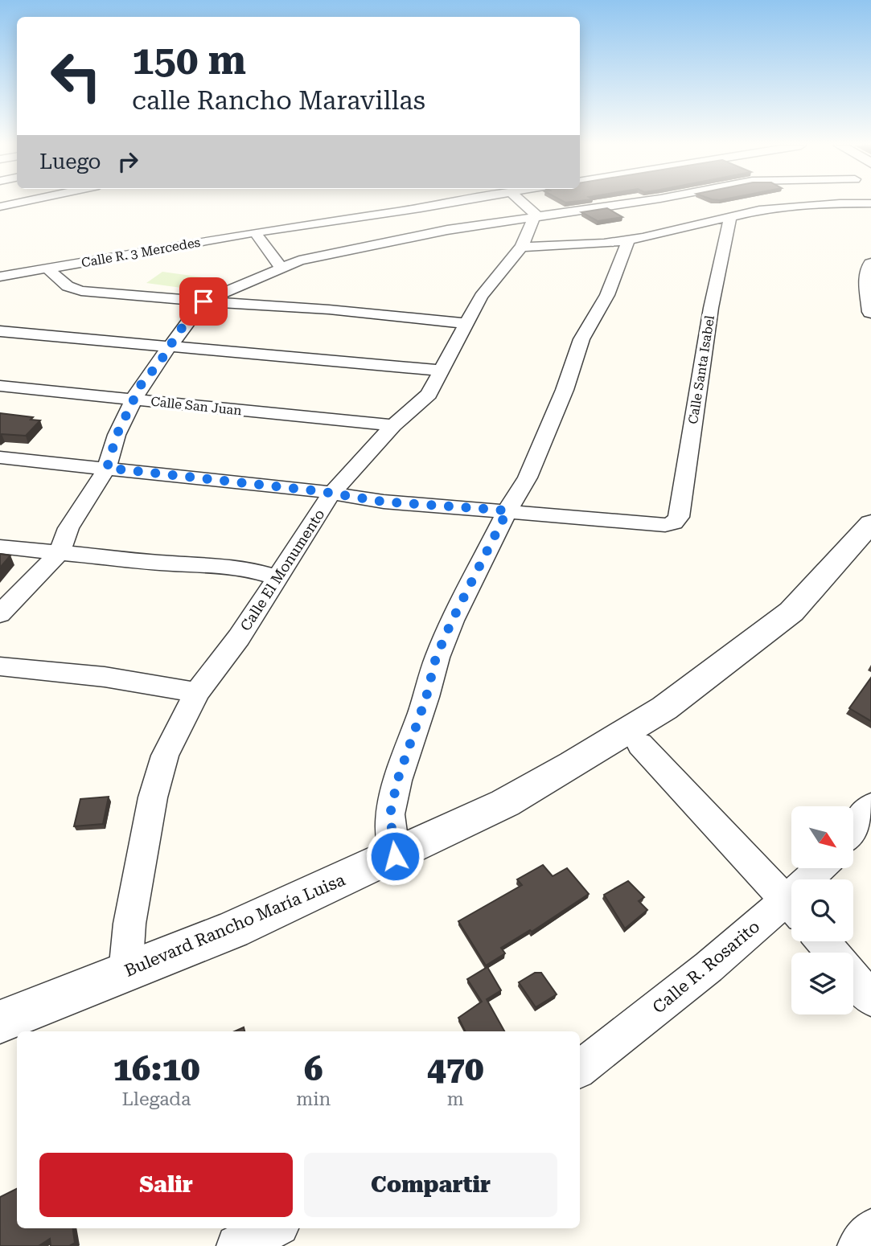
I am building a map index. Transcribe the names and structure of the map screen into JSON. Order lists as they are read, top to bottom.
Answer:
{
  "streets": {
    "street": [
      "Calle R. 3 Mercedes",
      "Calle Santa Isabel",
      "Calle San Juan",
      "Calle El Monumento",
      "Bulevard Rancho María Luisa",
      "Calle R. Rosarito"
    ]
  },
  "crossings": [
    ["Calle San Juan", "Calle El Monumento"],
    ["Calle El Monumento", "Bulevard Rancho María Luisa"]
  ],
  "north": "bottom right",
  "page": {
    "turn": ["150 m", "calle Rancho Maravillas"],
    "then": "Luego",
    "eta": [
      "16:10",
      "Llegada",
      "6",
      "min",
      "470",
      "m"
    ],
    "buttons": ["Salir", "Compartir"]
  }
}
